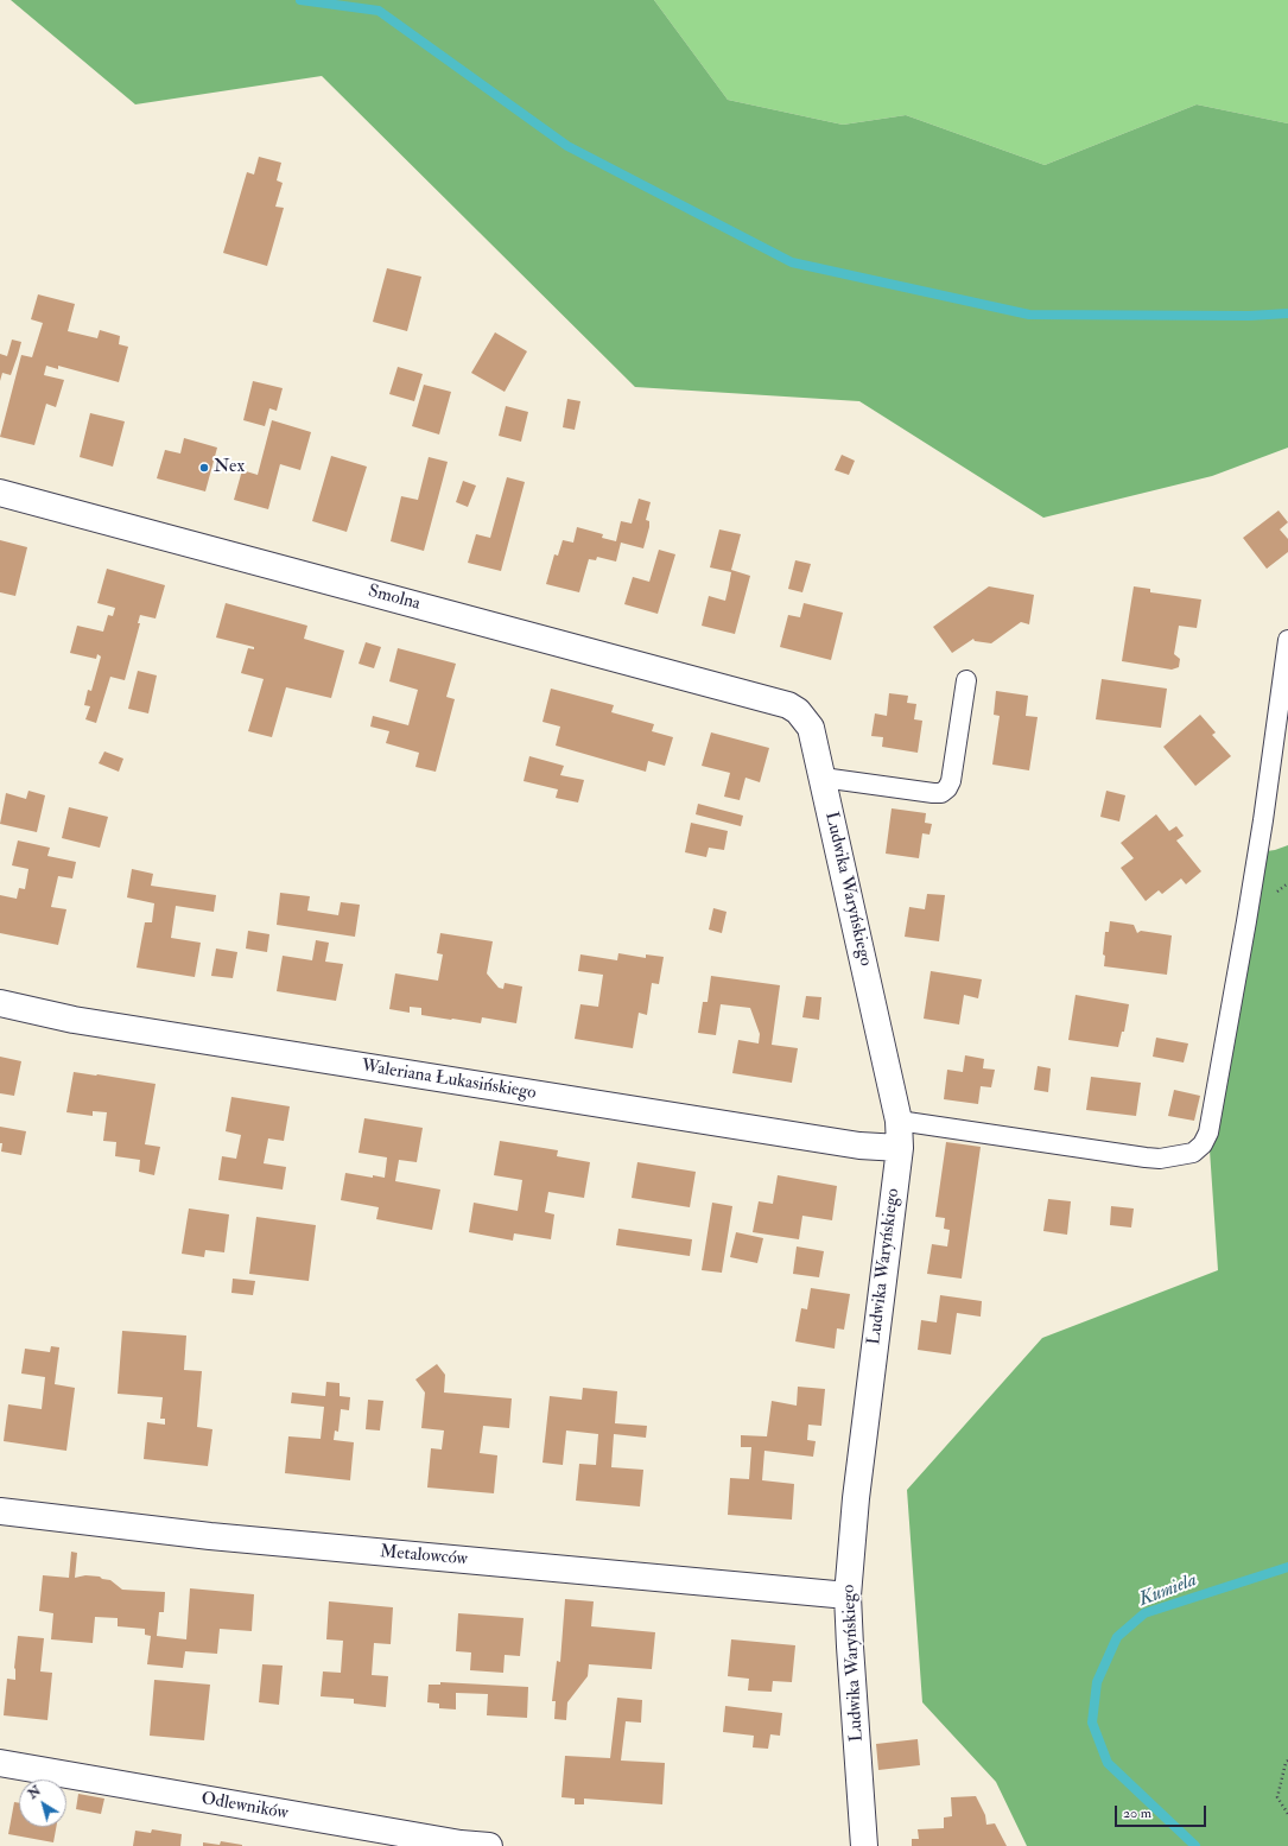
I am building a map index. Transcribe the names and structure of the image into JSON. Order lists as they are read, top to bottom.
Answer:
{
  "streets": {
    "street": [
      "Smolna",
      "Ludwika Waryńskiego",
      "Waleriana Łukasińskiego",
      "Metalowców",
      "Odlewników"
    ]
  },
  "crossings": [
    ["Smolna", "Ludwika Waryńskiego"],
    ["Ludwika Waryńskiego", "Waleriana Łukasińskiego"],
    ["Ludwika Waryńskiego", "Metalowców"]
  ],
  "water": ["Kumiela"],
  "places": ["Nex"],
  "scale_bar": "20 m",
  "north": "top left"
}
